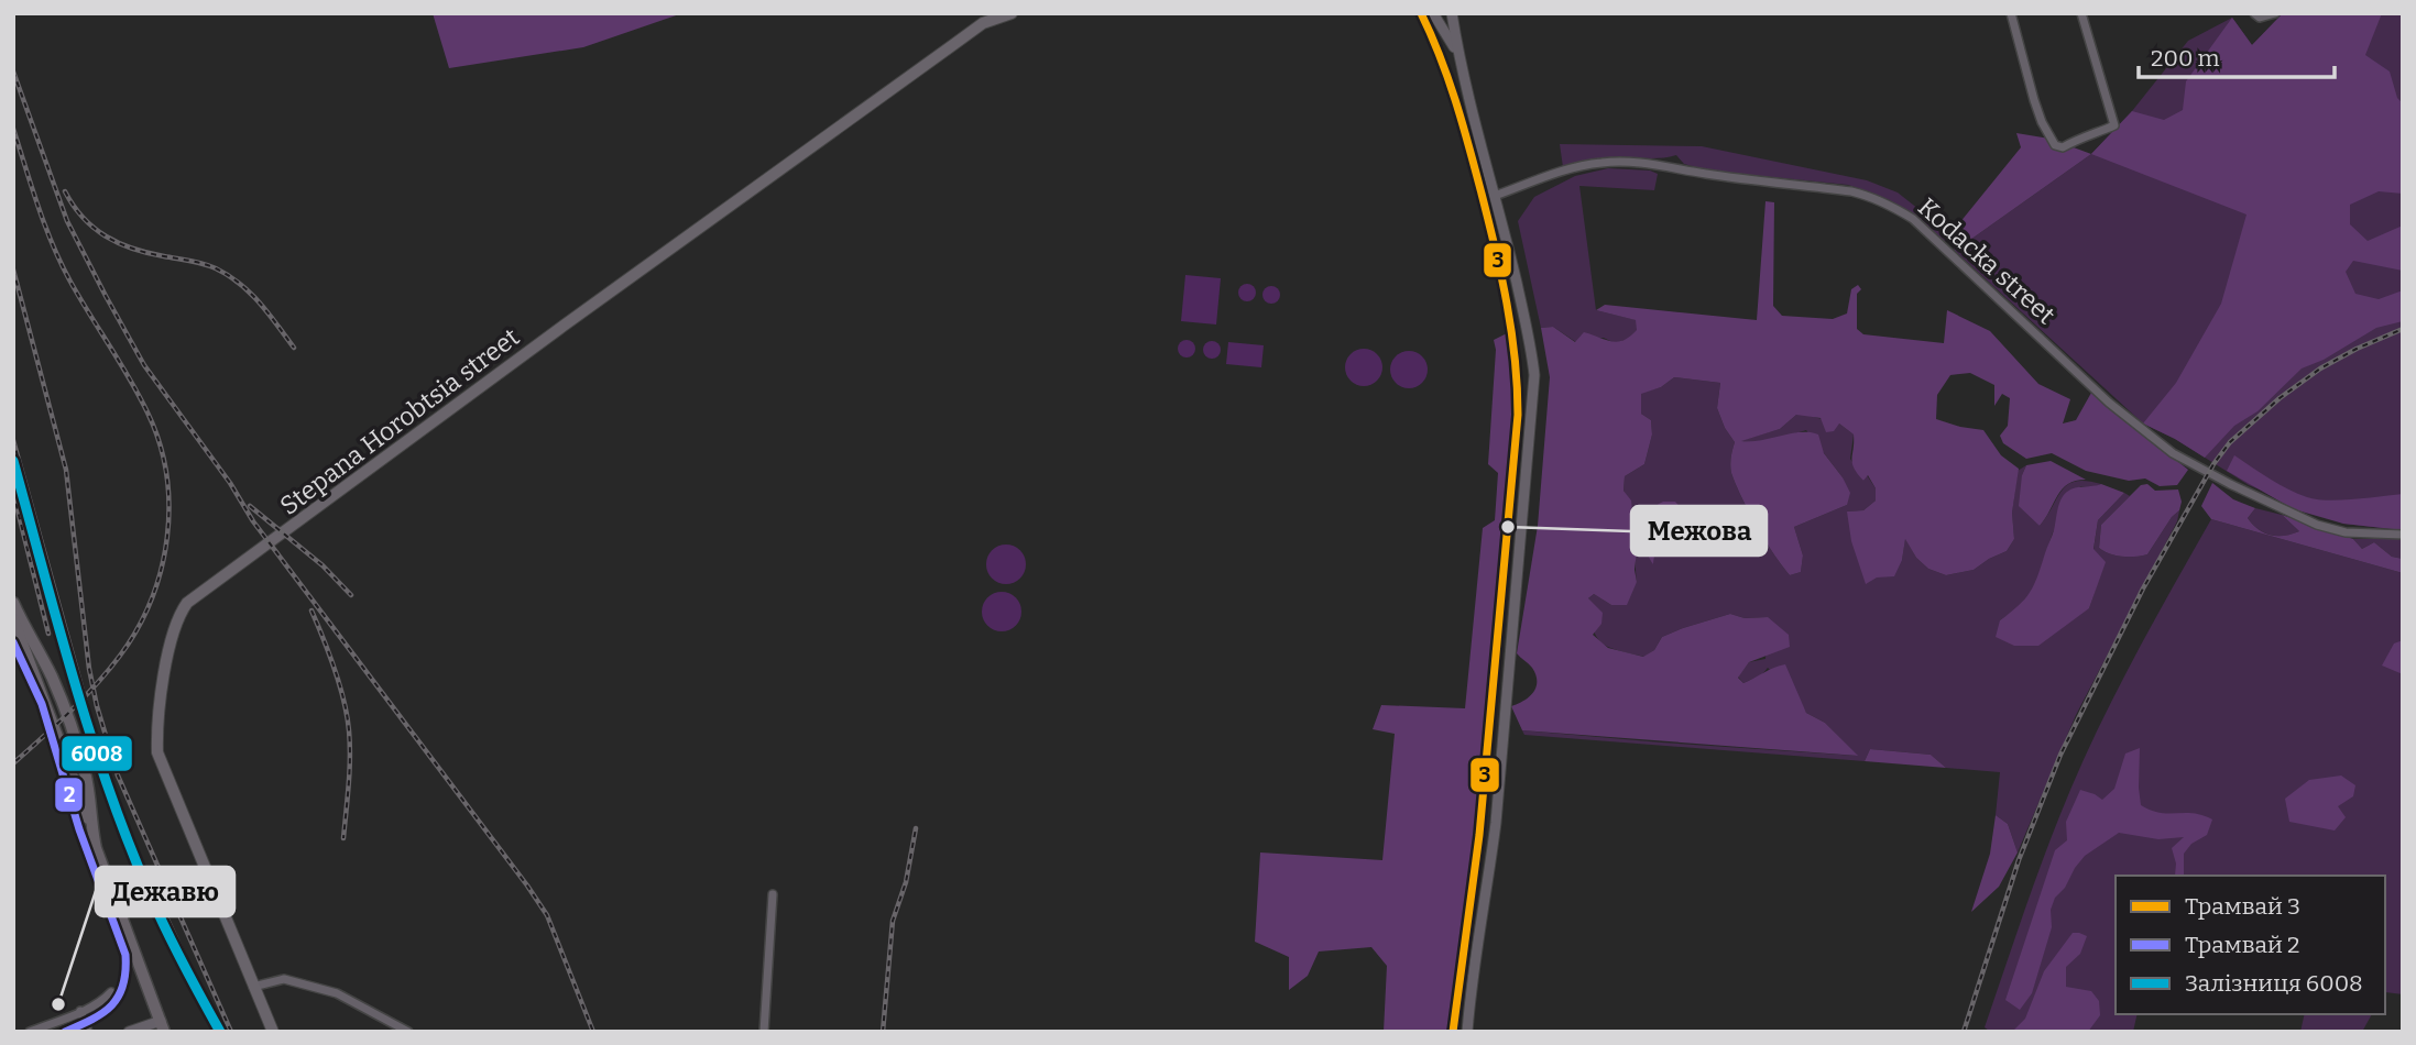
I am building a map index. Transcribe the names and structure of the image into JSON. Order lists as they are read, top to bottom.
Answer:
{
  "streets": {
    "main road": ["Stepana Horobtsia street"],
    "street": ["Kodacka street"]
  },
  "places": ["Межова", "Дежавю"],
  "lines": ["tram line 3", "rail line 6008", "tram line 2"],
  "legend": ["Трамвай 3", "Трамвай 2", "Залізниця 6008"],
  "scale_bar": "200 m"
}
